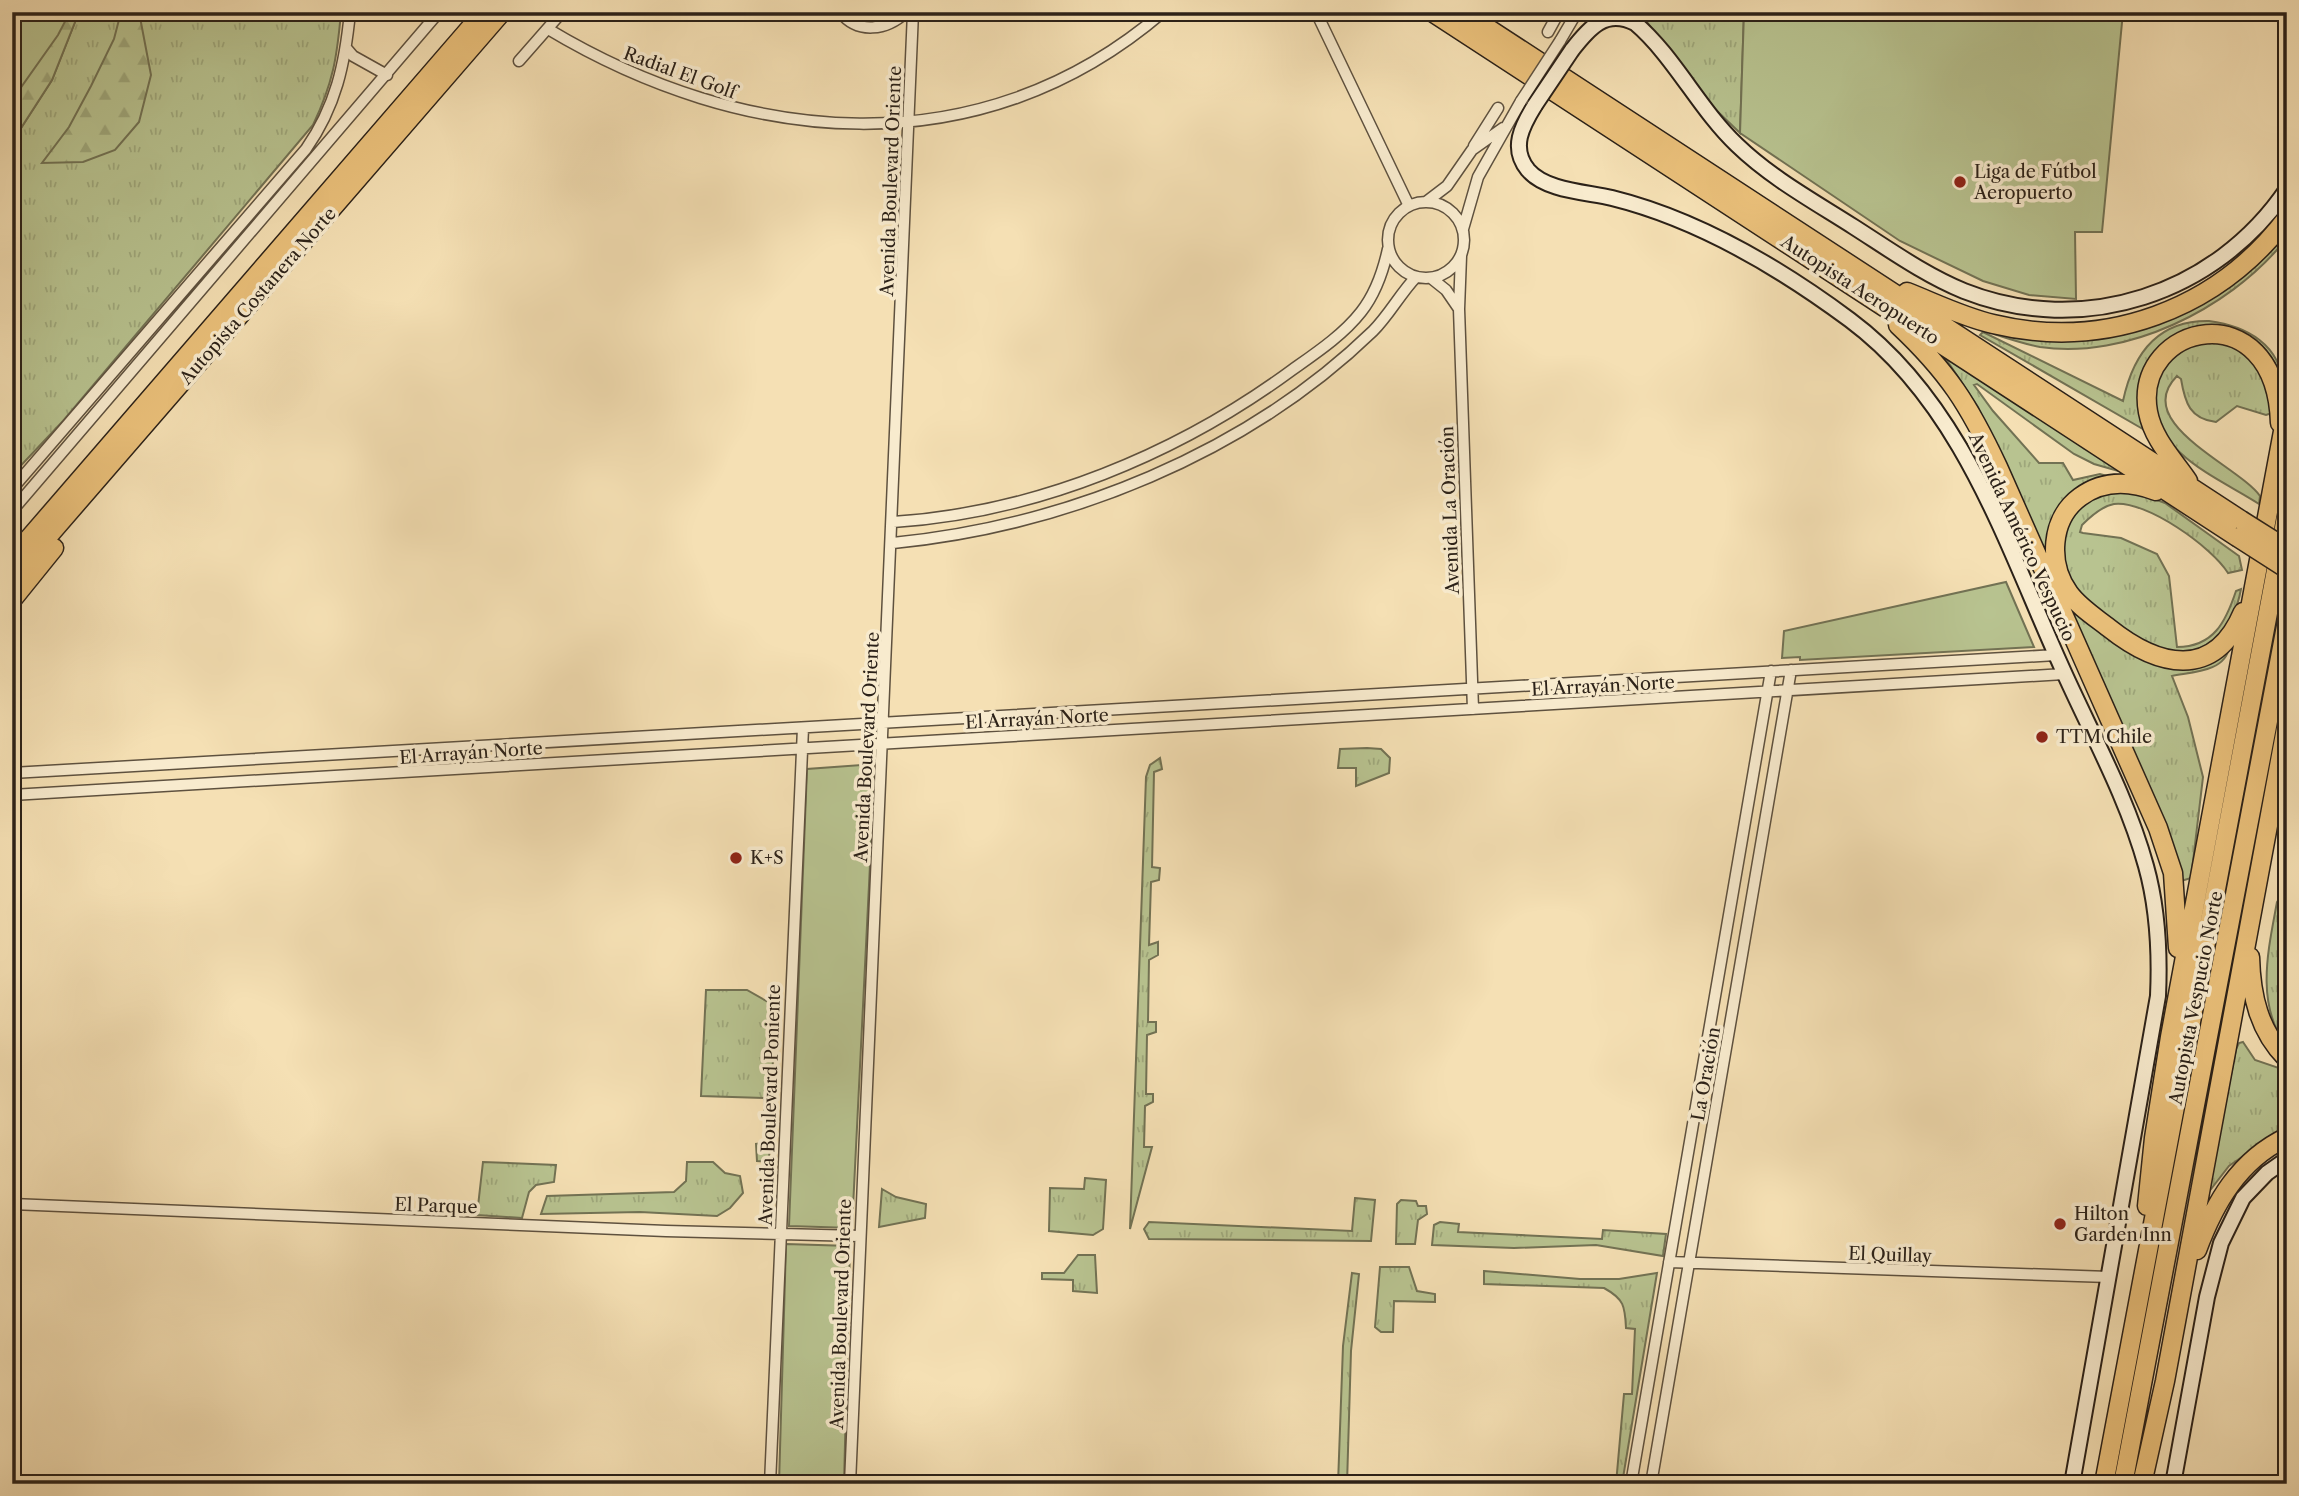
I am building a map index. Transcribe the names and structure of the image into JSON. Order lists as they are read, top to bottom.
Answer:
{
  "streets": {
    "highway": ["Autopista Aeropuerto", "Autopista Costanera Norte", "Autopista Vespucio Norte"],
    "street": [
      "Radial El Golf",
      "Avenida Boulevard Oriente",
      "Avenida La Oración",
      "Avenida Américo Vespucio",
      "El Arrayán Norte",
      "La Oración",
      "Avenida Boulevard Poniente",
      "El Parque",
      "El Quillay"
    ]
  },
  "crossings": [
    ["Radial El Golf", "Avenida Boulevard Oriente"],
    ["Avenida Boulevard Oriente", "El Arrayán Norte"],
    ["Avenida Boulevard Oriente", "El Parque"],
    ["Avenida La Oración", "El Arrayán Norte"],
    ["Avenida Américo Vespucio", "El Arrayán Norte"],
    ["Avenida Américo Vespucio", "El Quillay"],
    ["El Arrayán Norte", "La Oración"],
    ["El Arrayán Norte", "Avenida Boulevard Poniente"],
    ["La Oración", "El Quillay"],
    ["Avenida Boulevard Poniente", "El Parque"]
  ],
  "places": [
    "Liga de Fútbol Aeropuerto",
    "TTM Chile",
    "K+S",
    "Hilton Garden Inn"
  ]
}
